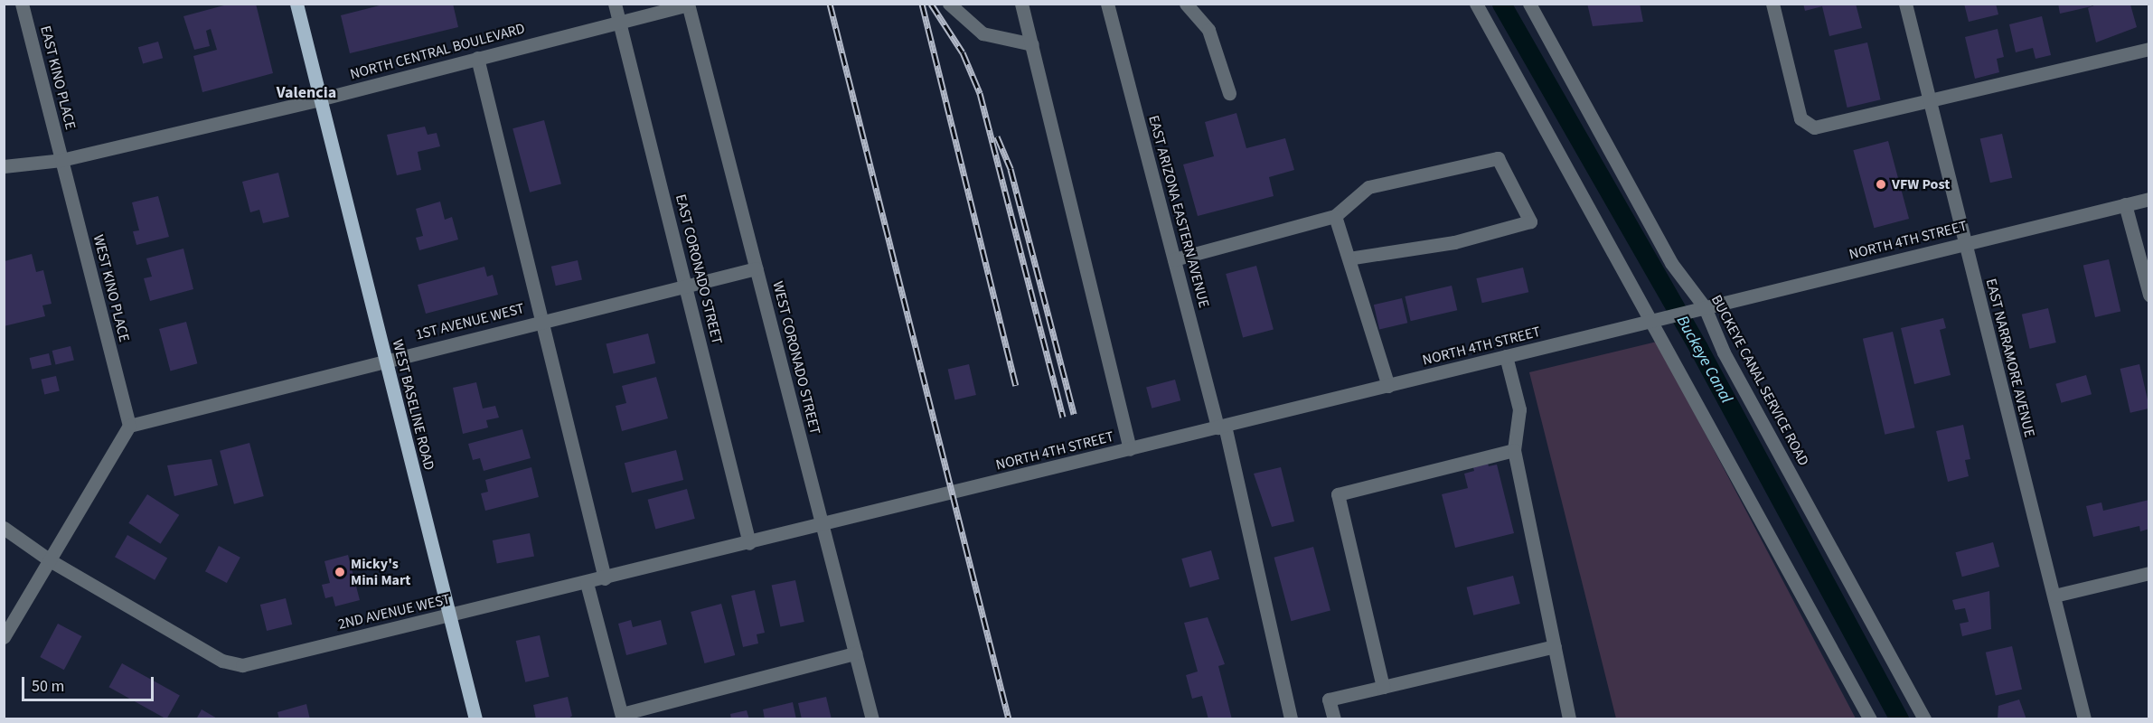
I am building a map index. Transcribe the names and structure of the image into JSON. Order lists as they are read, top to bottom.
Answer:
{
  "streets": {
    "main road": ["WEST BASELINE ROAD"],
    "street": [
      "NORTH CENTRAL BOULEVARD",
      "EAST KINO PLACE",
      "EAST ARIZONA EASTERN AVENUE",
      "NORTH 4TH STREET",
      "EAST CORONADO STREET",
      "WEST KINO PLACE",
      "1ST AVENUE WEST",
      "WEST CORONADO STREET",
      "EAST NARRAMORE AVENUE",
      "BUCKEYE CANAL SERVICE ROAD",
      "2ND AVENUE WEST"
    ]
  },
  "crossings": [
    ["NORTH CENTRAL BOULEVARD", "EAST KINO PLACE"],
    ["NORTH CENTRAL BOULEVARD", "EAST CORONADO STREET"],
    ["NORTH CENTRAL BOULEVARD", "WEST KINO PLACE"],
    ["NORTH CENTRAL BOULEVARD", "WEST CORONADO STREET"],
    ["NORTH CENTRAL BOULEVARD", "WEST BASELINE ROAD"],
    ["EAST KINO PLACE", "WEST KINO PLACE"],
    ["EAST ARIZONA EASTERN AVENUE", "NORTH 4TH STREET"],
    ["NORTH 4TH STREET", "WEST CORONADO STREET"],
    ["NORTH 4TH STREET", "EAST NARRAMORE AVENUE"],
    ["NORTH 4TH STREET", "BUCKEYE CANAL SERVICE ROAD"],
    ["NORTH 4TH STREET", "2ND AVENUE WEST"],
    ["EAST CORONADO STREET", "1ST AVENUE WEST"],
    ["EAST CORONADO STREET", "2ND AVENUE WEST"],
    ["WEST KINO PLACE", "1ST AVENUE WEST"],
    ["1ST AVENUE WEST", "WEST CORONADO STREET"],
    ["1ST AVENUE WEST", "WEST BASELINE ROAD"],
    ["WEST CORONADO STREET", "2ND AVENUE WEST"],
    ["WEST BASELINE ROAD", "2ND AVENUE WEST"]
  ],
  "districts": ["Valencia"],
  "water": ["Buckeye Canal"],
  "places": ["VFW Post", "Micky's Mini Mart"],
  "scale_bar": "50 m"
}
